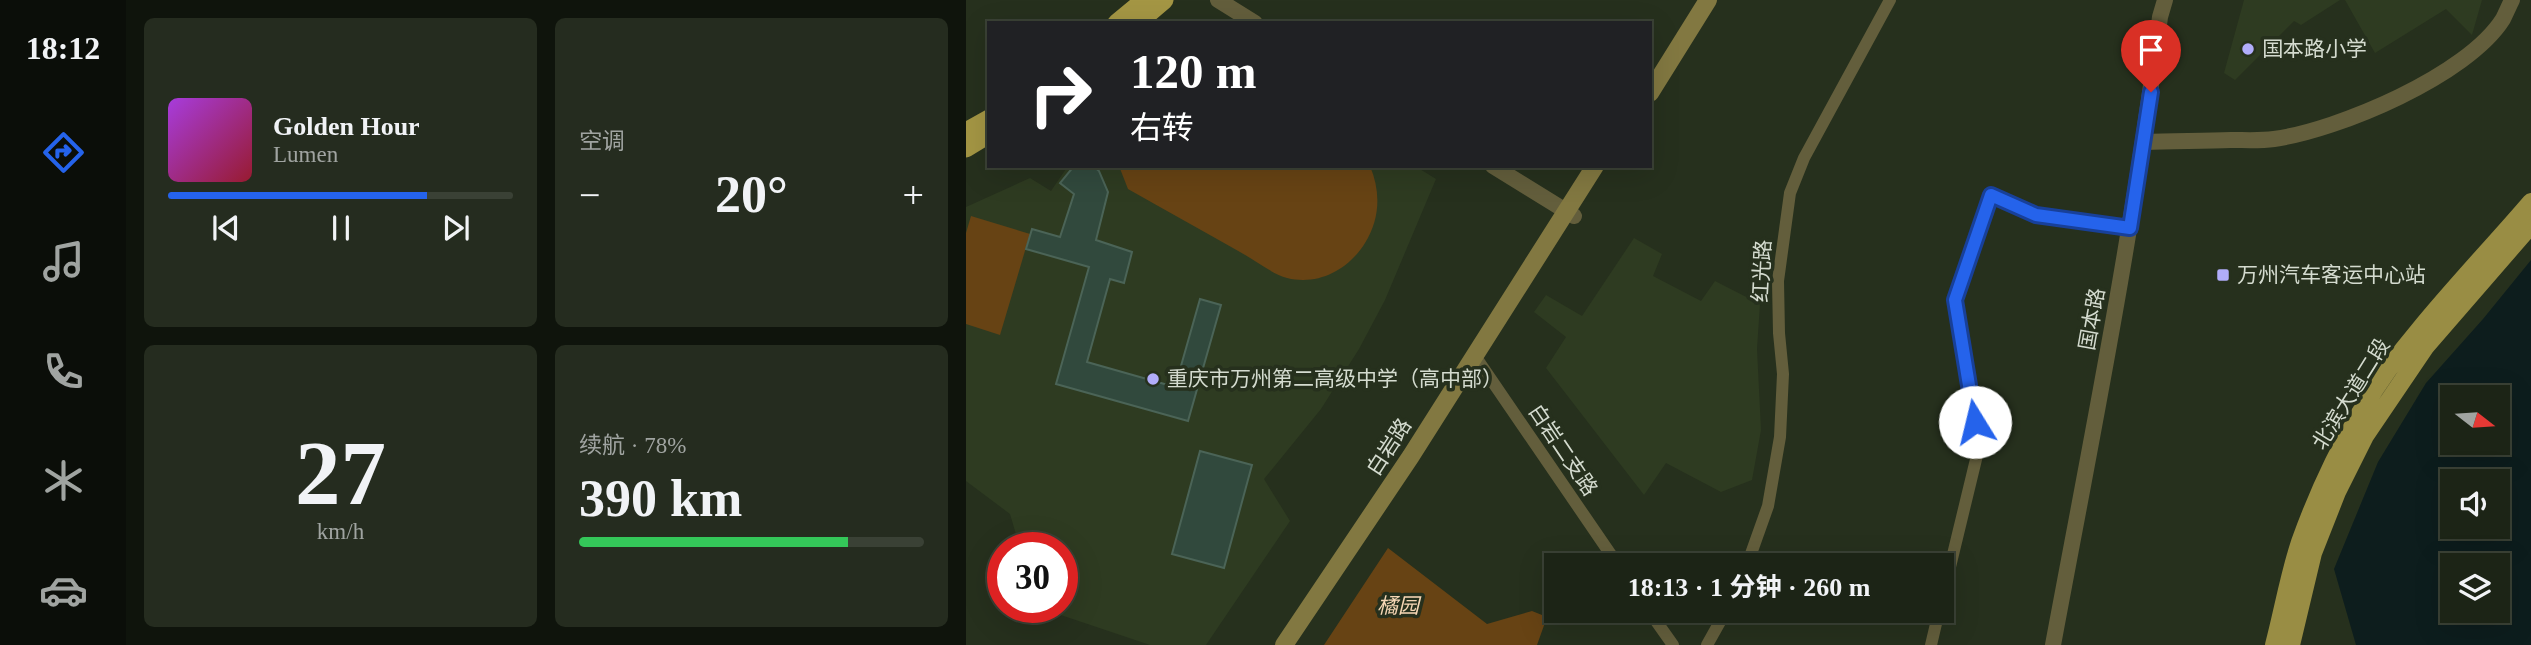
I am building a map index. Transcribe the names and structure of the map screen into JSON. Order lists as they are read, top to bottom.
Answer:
{
  "streets": {
    "main road": ["北滨大道二段", "白岩路"],
    "street": ["红光路", "国本路", "白岩二支路"]
  },
  "crossings": [
    ["白岩路", "白岩二支路"]
  ],
  "parks": ["橘园"],
  "places": {
    "other": ["国本路小学", "重庆市万州第二高级中学（高中部）"],
    "transit": ["万州汽车客运中心站"]
  },
  "north": "right",
  "page": {
    "tabs": "18:12",
    "tile": [
      "空调",
      ["27", "km/h"],
      ["续航 · 78%", "390 km"]
    ],
    "turn": ["120 m", "右转"],
    "song": ["Golden Hour", "Lumen"],
    "heat": ["−", "20°", "+"],
    "limit": "30",
    "trip": "18:13 · 1 分钟 · 260 m"
  }
}
